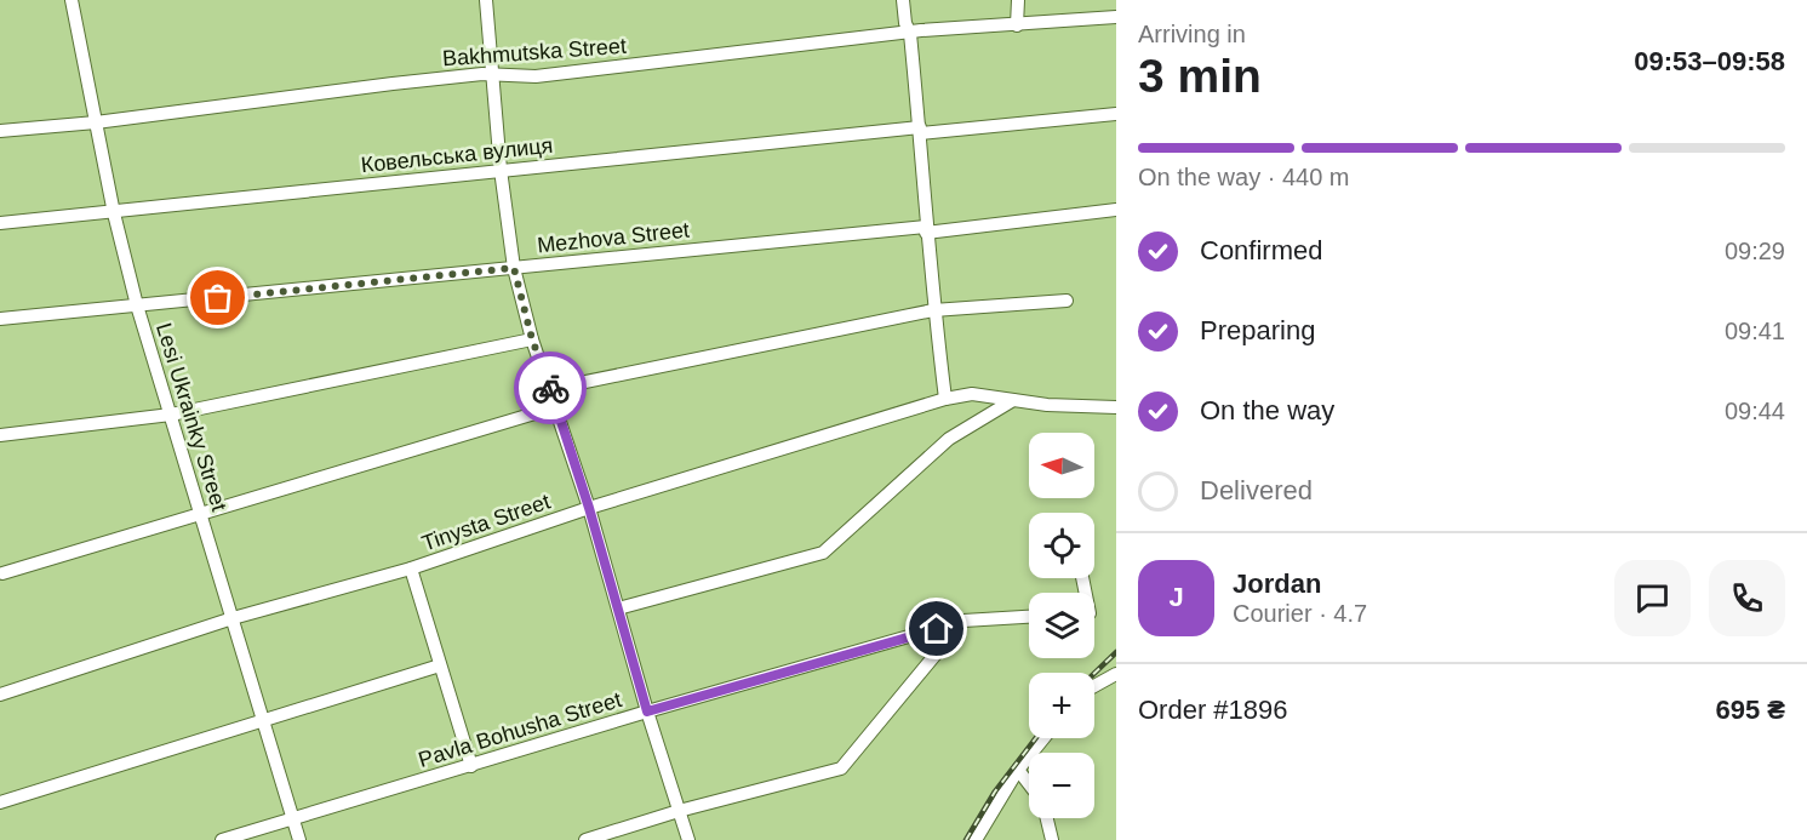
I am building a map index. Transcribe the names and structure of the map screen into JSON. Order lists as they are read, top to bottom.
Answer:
{
  "streets": {
    "street": [
      "Bakhmutska Street",
      "Ковельська вулиця",
      "Mezhova Street",
      "Lesi Ukrainky Street",
      "Tinysta Street",
      "Pavla Bohusha Street"
    ]
  },
  "crossings": [
    ["Bakhmutska Street", "Lesi Ukrainky Street"],
    ["Ковельська вулиця", "Lesi Ukrainky Street"],
    ["Mezhova Street", "Lesi Ukrainky Street"],
    ["Lesi Ukrainky Street", "Tinysta Street"],
    ["Lesi Ukrainky Street", "Pavla Bohusha Street"]
  ],
  "north": "left",
  "page": {
    "heading": ["3 min", "Arriving in", "09:53–09:58"],
    "panel": [
      "Jordan",
      "Courier · 4.7",
      "Order #1896",
      "695 ₴"
    ],
    "bar": "On the way · 440 m",
    "list": [
      ["Confirmed", "09:29"],
      ["Preparing", "09:41"],
      ["On the way", "09:44"],
      "Delivered"
    ],
    "map_buttons": ["+", "−"],
    "round": "J"
  }
}
